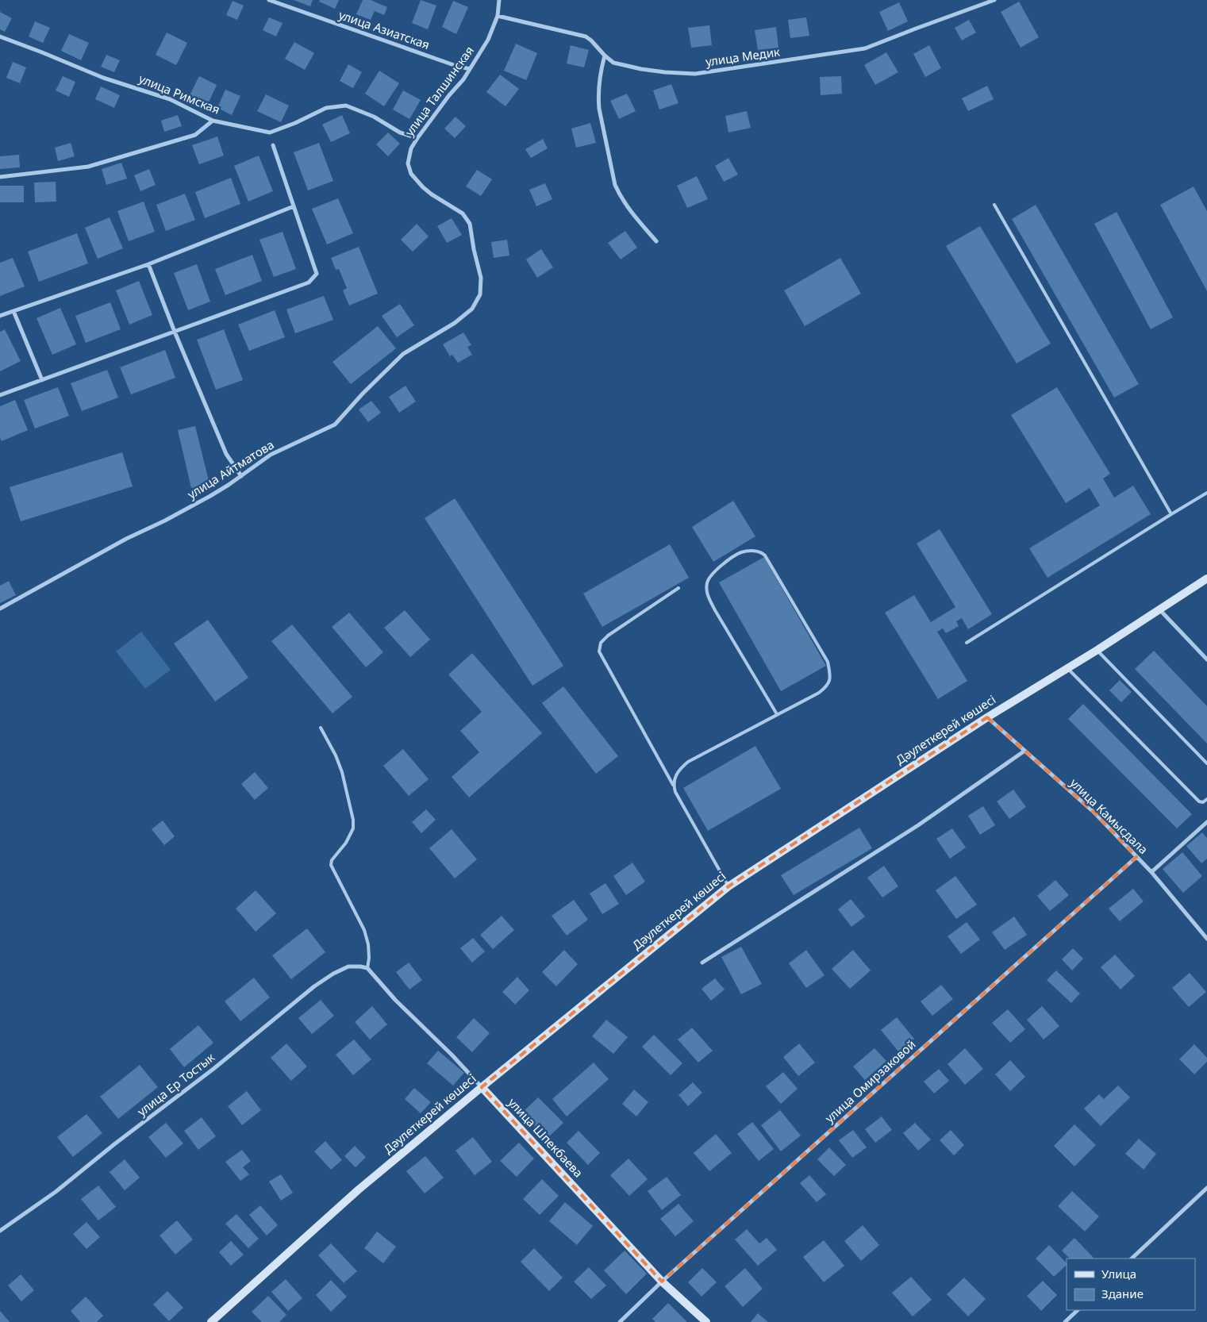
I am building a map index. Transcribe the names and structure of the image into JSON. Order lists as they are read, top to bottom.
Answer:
{
  "streets": {
    "main road": ["Дәулеткерей көшесі", "улица Шпекбаева"],
    "street": [
      "улица Азиатская",
      "улица Медик",
      "улица Талшинская",
      "улица Римская",
      "улица Айтматова",
      "улица Камысдала",
      "улица Омирзаковой",
      "улица Ер Тостык"
    ]
  },
  "crossings": [
    ["улица Азиатская", "улица Талшинская"],
    ["улица Медик", "улица Талшинская"],
    ["улица Талшинская", "улица Римская"],
    ["улица Талшинская", "улица Айтматова"],
    ["Дәулеткерей көшесі", "улица Камысдала"],
    ["Дәулеткерей көшесі", "улица Шпекбаева"],
    ["улица Камысдала", "улица Омирзаковой"],
    ["улица Омирзаковой", "улица Шпекбаева"],
    ["улица Ер Тостык", "улица Шпекбаева"]
  ],
  "legend": ["Улица", "Здание"]
}
